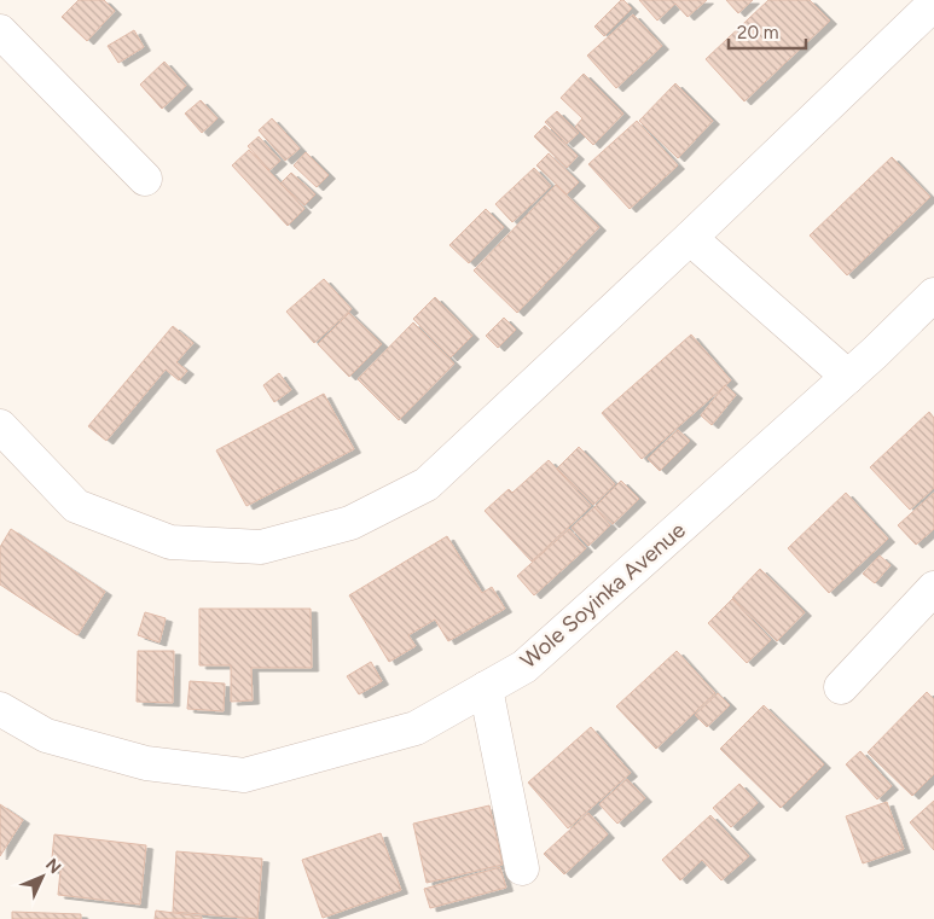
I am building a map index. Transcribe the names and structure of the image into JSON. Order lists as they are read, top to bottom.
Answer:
{
  "streets": {
    "street": ["Wole Soyinka Avenue"]
  },
  "scale_bar": "20 m",
  "north": "top right"
}
